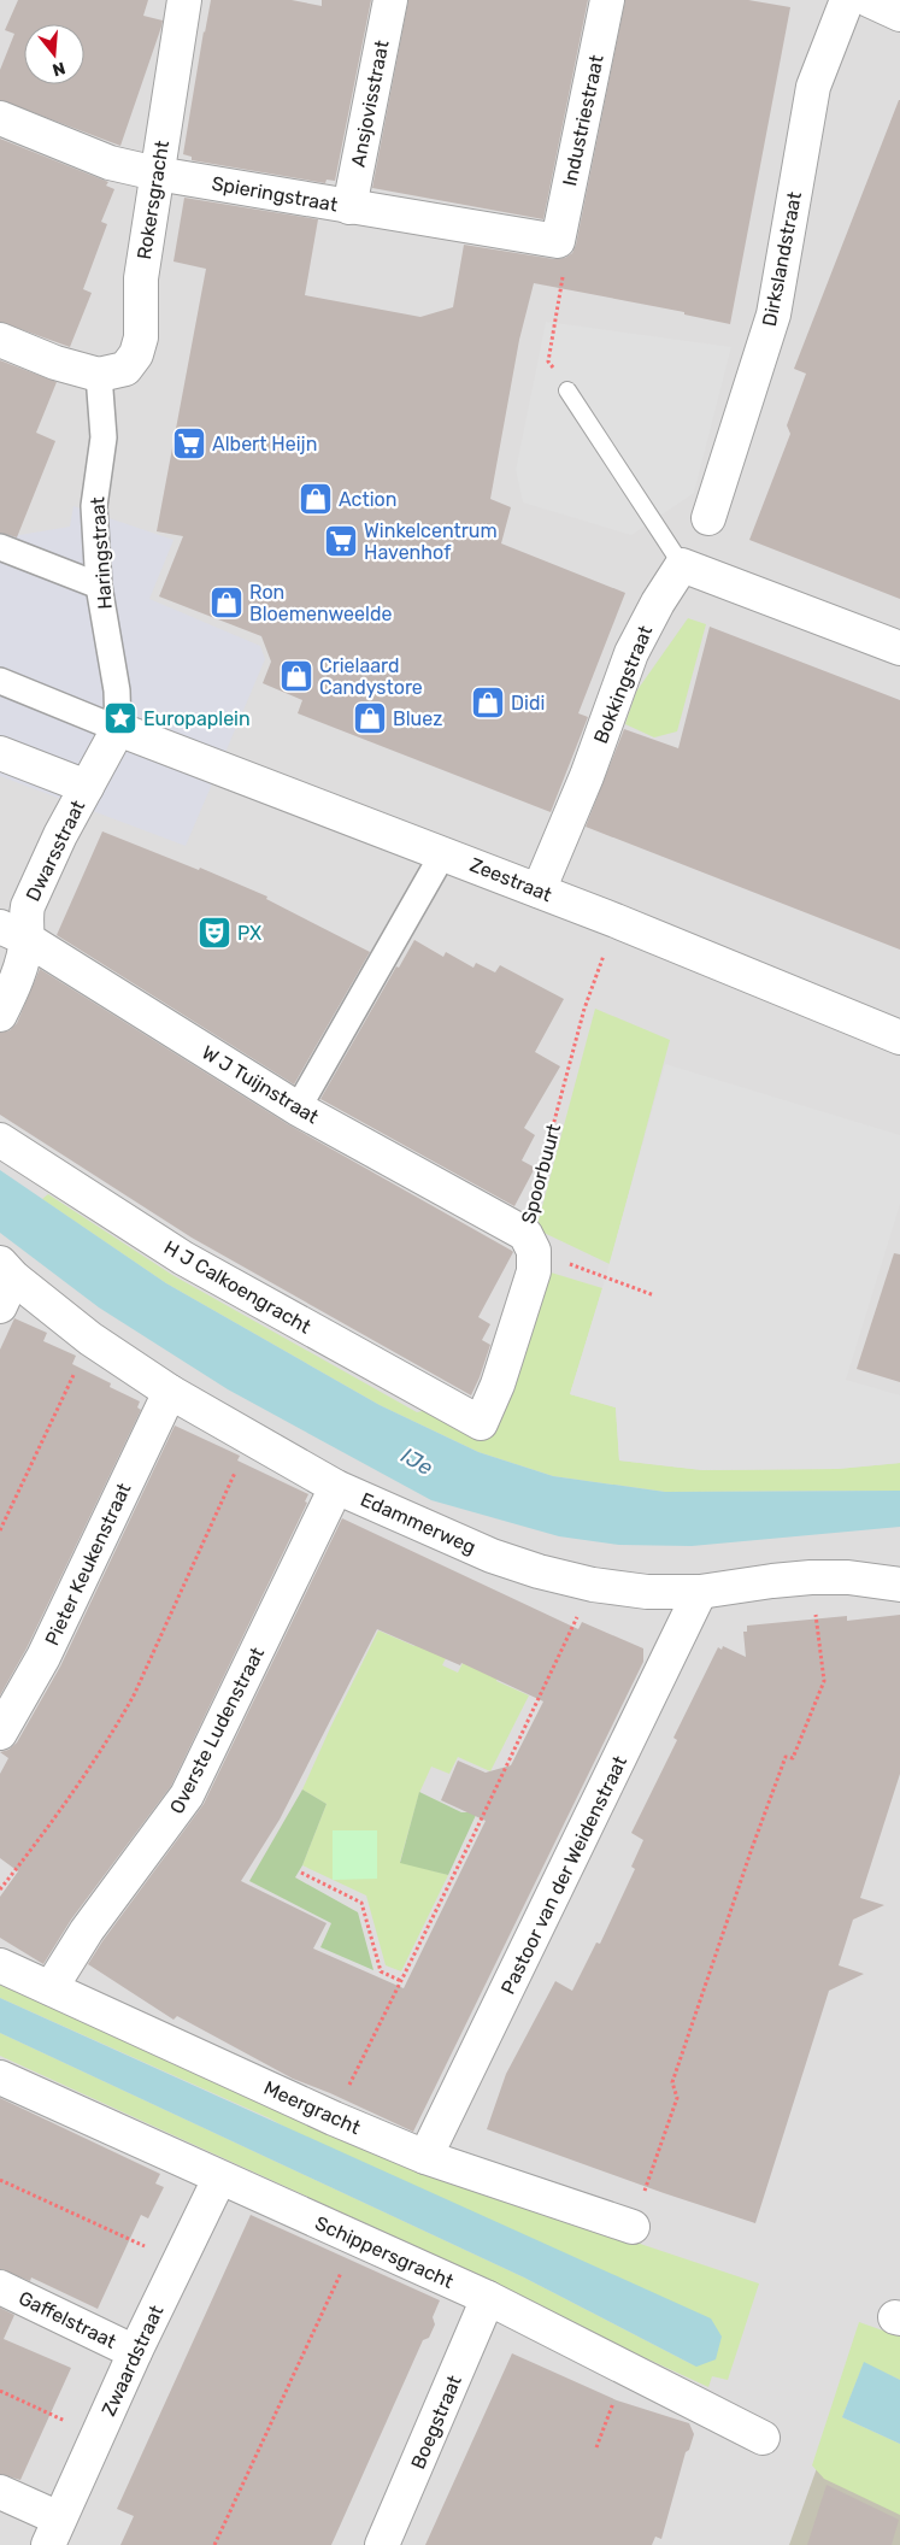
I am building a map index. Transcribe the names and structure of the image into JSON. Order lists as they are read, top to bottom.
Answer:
{
  "streets": {
    "street": [
      "Ansjovisstraat",
      "Industriestraat",
      "Spieringstraat",
      "Rokersgracht",
      "Dirkslandstraat",
      "Haringstraat",
      "Bokkingstraat",
      "Dwarsstraat",
      "Zeestraat",
      "W J Tuijnstraat",
      "Spoorbuurt",
      "H J Calkoengracht",
      "Edammerweg",
      "Pieter Keukenstraat",
      "Overste Ludenstraat",
      "Pastoor van der Weidenstraat",
      "Meergracht",
      "Schippersgracht",
      "Gaffelstraat",
      "Zwaardstraat",
      "Boegstraat"
    ]
  },
  "crossings": [
    ["Ansjovisstraat", "Spieringstraat"],
    ["Industriestraat", "Spieringstraat"],
    ["Spieringstraat", "Rokersgracht"],
    ["Rokersgracht", "Haringstraat"],
    ["Haringstraat", "Dwarsstraat"],
    ["Haringstraat", "Zeestraat"],
    ["Bokkingstraat", "Zeestraat"],
    ["Dwarsstraat", "Zeestraat"],
    ["Dwarsstraat", "W J Tuijnstraat"],
    ["Zeestraat", "Spoorbuurt"],
    ["W J Tuijnstraat", "Spoorbuurt"],
    ["Spoorbuurt", "H J Calkoengracht"],
    ["Edammerweg", "Pieter Keukenstraat"],
    ["Edammerweg", "Overste Ludenstraat"],
    ["Edammerweg", "Pastoor van der Weidenstraat"],
    ["Overste Ludenstraat", "Meergracht"],
    ["Pastoor van der Weidenstraat", "Meergracht"],
    ["Schippersgracht", "Zwaardstraat"],
    ["Schippersgracht", "Boegstraat"],
    ["Gaffelstraat", "Zwaardstraat"]
  ],
  "water": ["IJe"],
  "places": {
    "supermarket": ["Albert Heijn", "Winkelcentrum Havenhof"],
    "shop": [
      "Action",
      "Ron Bloemenweelde",
      "Crielaard Candystore",
      "Didi",
      "Bluez"
    ],
    "place": ["Europaplein"],
    "theatre": ["PX"]
  },
  "north": "bottom"
}
